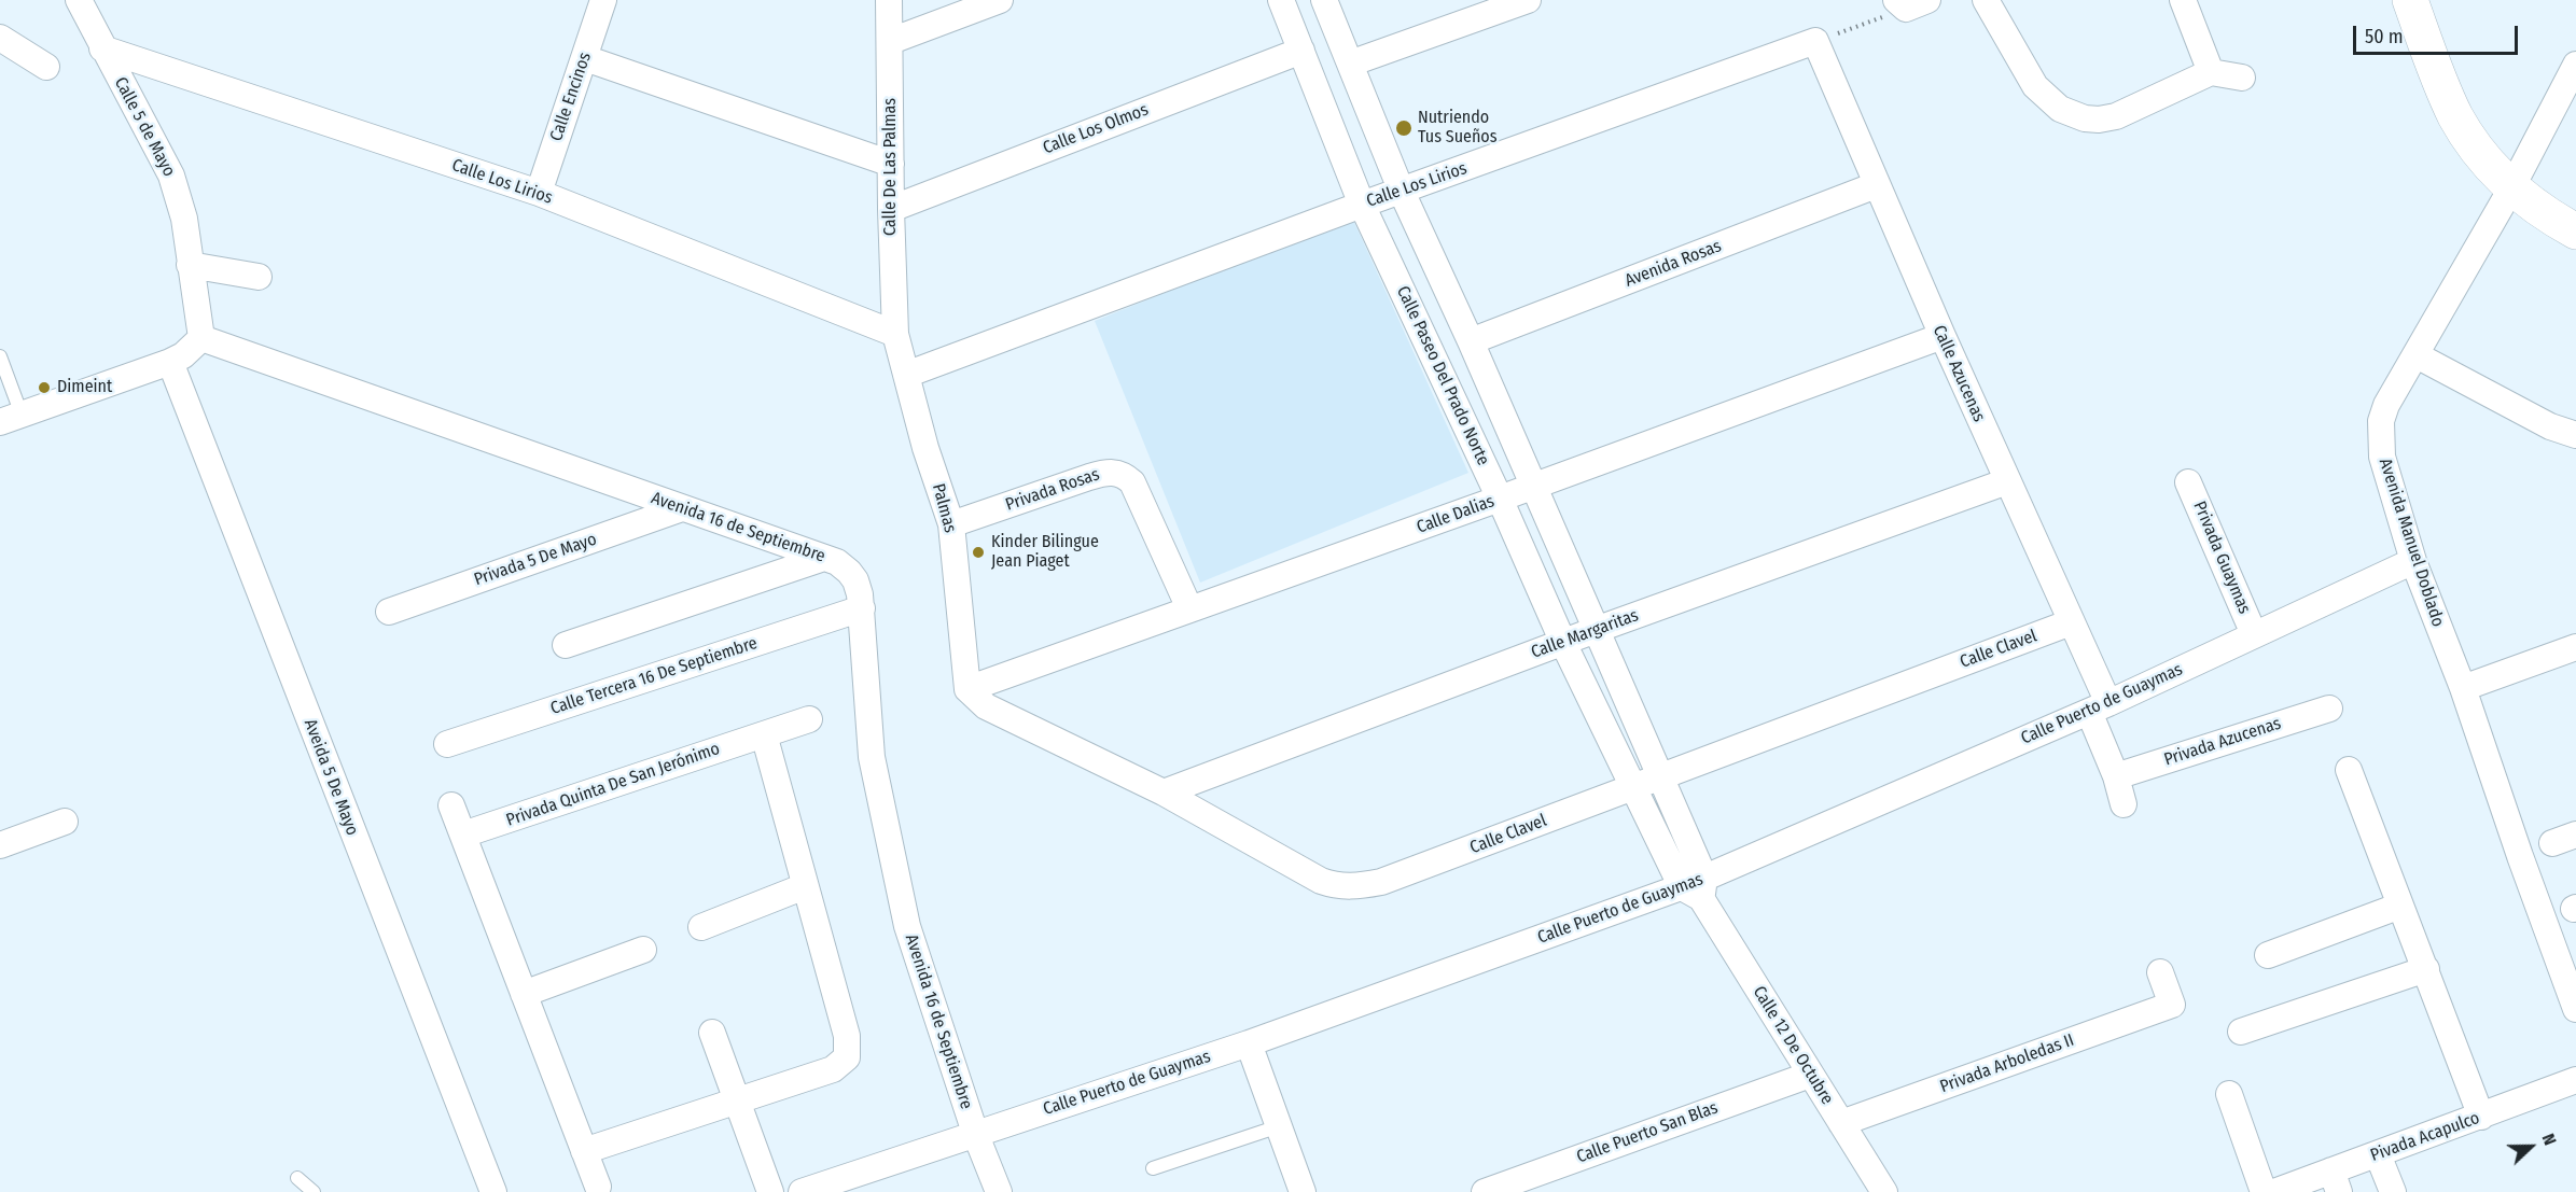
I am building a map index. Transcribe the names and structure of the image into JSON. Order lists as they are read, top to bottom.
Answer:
{
  "streets": {
    "street": [
      "Calle Encinos",
      "Calle 5 de Mayo",
      "Calle Los Olmos",
      "Calle De Las Palmas",
      "Calle Los Lirios",
      "Avenida Rosas",
      "Calle Azucenas",
      "Calle Paseo Del Prado Norte",
      "Privada Rosas",
      "Palmas",
      "Calle Dalias",
      "Avenida 16 de Septiembre",
      "Avenida Manuel Doblado",
      "Privada Guaymas",
      "Privada 5 De Mayo",
      "Calle Margaritas",
      "Calle Clavel",
      "Calle Tercera 16 De Septiembre",
      "Calle Puerto de Guaymas",
      "Privada Azucenas",
      "Aveida 5 De Mayo",
      "Privada Quinta De San Jerónimo",
      "Calle 12 De Octubre",
      "Privada Arboledas II",
      "Calle Puerto San Blas",
      "Pivada Acapulco"
    ]
  },
  "crossings": [
    ["Calle Encinos", "Calle Los Lirios"],
    ["Calle 5 de Mayo", "Calle Los Lirios"],
    ["Calle 5 de Mayo", "Avenida 16 de Septiembre"],
    ["Calle Los Olmos", "Calle De Las Palmas"],
    ["Calle Los Olmos", "Calle Paseo Del Prado Norte"],
    ["Calle De Las Palmas", "Calle Los Lirios"],
    ["Calle De Las Palmas", "Palmas"],
    ["Calle Los Lirios", "Calle Azucenas"],
    ["Calle Los Lirios", "Calle Paseo Del Prado Norte"],
    ["Calle Los Lirios", "Palmas"],
    ["Avenida Rosas", "Calle Azucenas"],
    ["Avenida Rosas", "Calle Paseo Del Prado Norte"],
    ["Calle Azucenas", "Calle Dalias"],
    ["Calle Azucenas", "Calle Margaritas"],
    ["Calle Azucenas", "Calle Clavel"],
    ["Calle Azucenas", "Calle Puerto de Guaymas"],
    ["Calle Azucenas", "Privada Azucenas"],
    ["Calle Paseo Del Prado Norte", "Calle Dalias"],
    ["Calle Paseo Del Prado Norte", "Calle Margaritas"],
    ["Calle Paseo Del Prado Norte", "Calle Clavel"],
    ["Calle Paseo Del Prado Norte", "Calle Puerto de Guaymas"],
    ["Calle Paseo Del Prado Norte", "Calle 12 De Octubre"],
    ["Privada Rosas", "Palmas"],
    ["Privada Rosas", "Calle Dalias"],
    ["Palmas", "Calle Dalias"],
    ["Palmas", "Calle Clavel"],
    ["Calle Dalias", "Calle Clavel"],
    ["Avenida 16 de Septiembre", "Privada 5 De Mayo"],
    ["Avenida 16 de Septiembre", "Calle Tercera 16 De Septiembre"],
    ["Avenida 16 de Septiembre", "Calle Puerto de Guaymas"],
    ["Avenida Manuel Doblado", "Calle Puerto de Guaymas"],
    ["Privada Guaymas", "Calle Puerto de Guaymas"],
    ["Calle Margaritas", "Calle Clavel"],
    ["Calle Puerto de Guaymas", "Calle 12 De Octubre"],
    ["Calle 12 De Octubre", "Privada Arboledas II"],
    ["Calle 12 De Octubre", "Calle Puerto San Blas"]
  ],
  "places": ["Nutriendo Tus Sueños", "Dimeint", "Kinder Bilingue Jean Piaget"],
  "scale_bar": "50 m",
  "north": "right"
}
